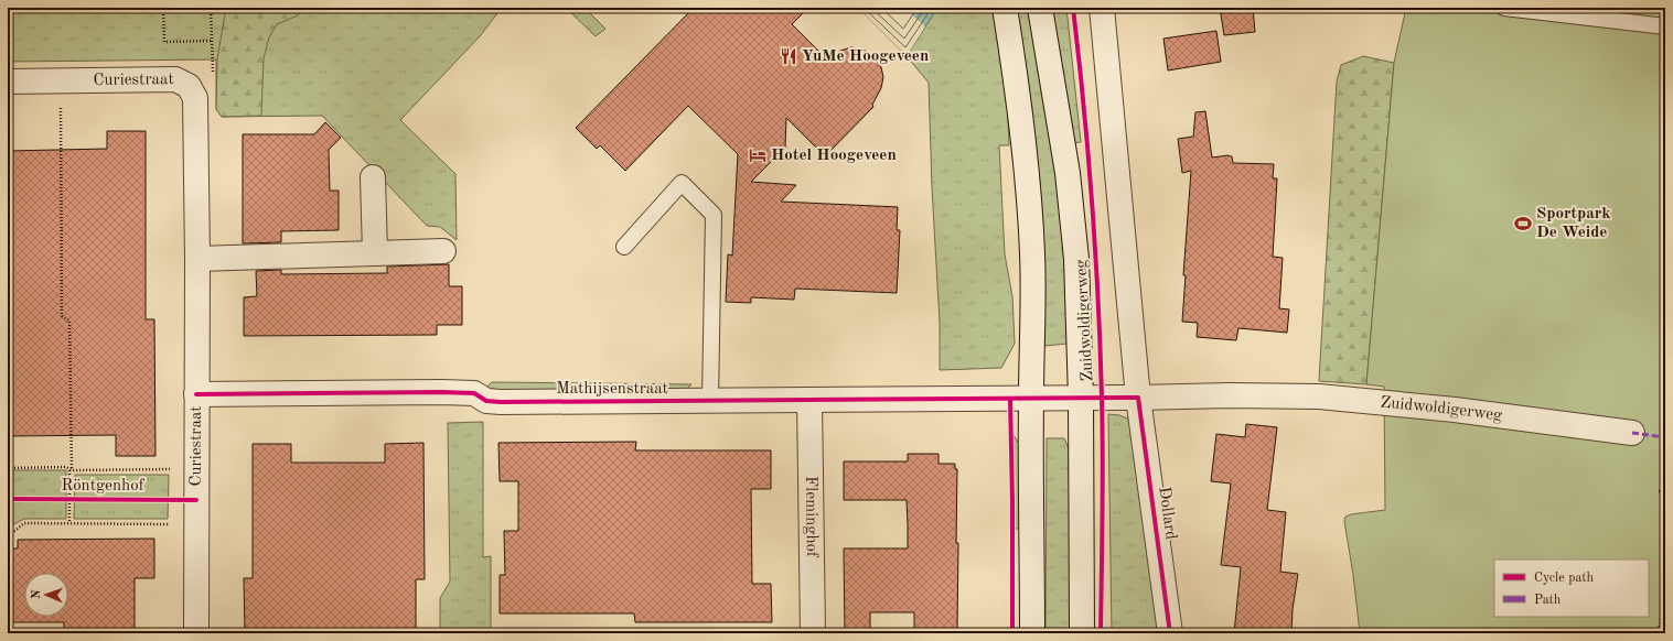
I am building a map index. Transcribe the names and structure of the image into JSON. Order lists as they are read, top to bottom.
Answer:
{
  "streets": {
    "street": [
      "Curiestraat",
      "Zuidwoldigerweg",
      "Mathijsenstraat",
      "Dollard",
      "Fleminghof"
    ],
    "cycle path": ["Röntgenhof"]
  },
  "crossings": [
    ["Curiestraat", "Mathijsenstraat"],
    ["Curiestraat", "Röntgenhof"],
    ["Zuidwoldigerweg", "Mathijsenstraat"],
    ["Zuidwoldigerweg", "Dollard"],
    ["Mathijsenstraat", "Fleminghof"]
  ],
  "places": {
    "restaurant": ["YuMe Hoogeveen"],
    "hotel": ["Hotel Hoogeveen"],
    "sports": ["Sportpark De Weide"]
  },
  "legend": ["Cycle path", "Path"],
  "north": "left"
}
